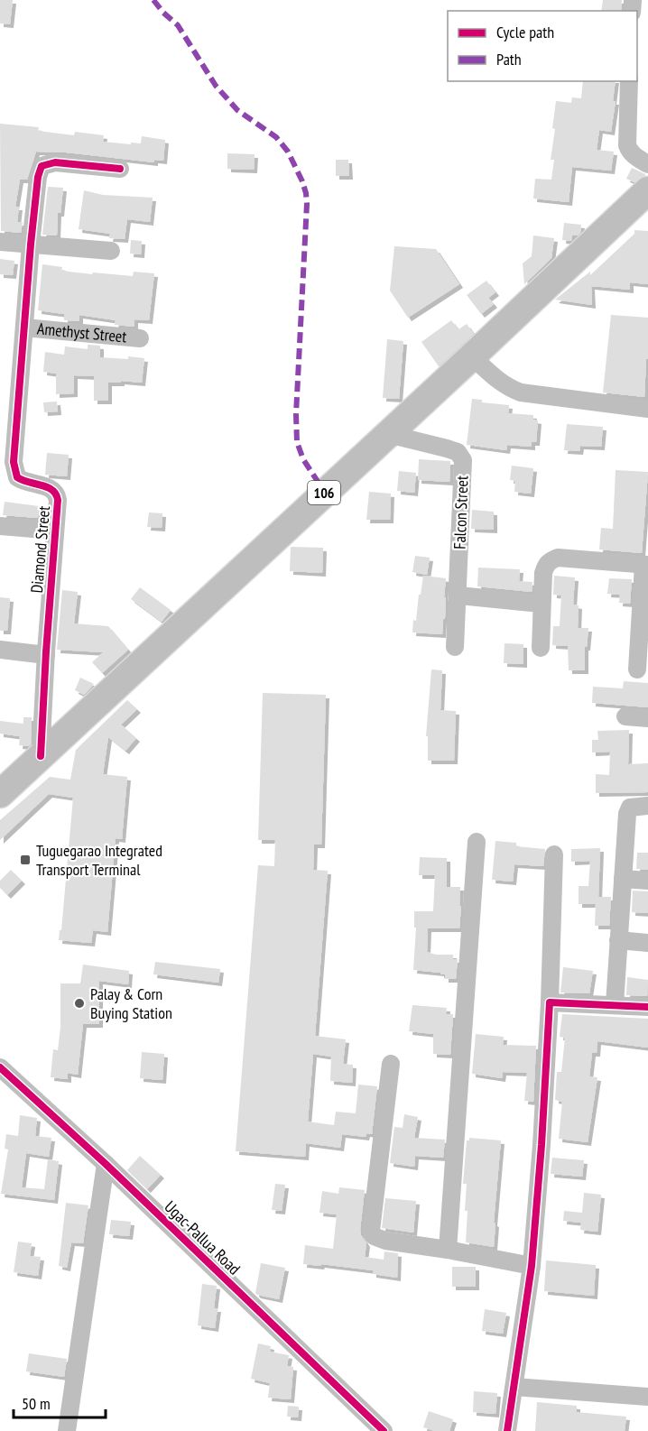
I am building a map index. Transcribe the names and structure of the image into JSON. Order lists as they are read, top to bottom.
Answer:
{
  "streets": {
    "highway": ["106"],
    "street": [
      "Amethyst Street",
      "Falcon Street",
      "Diamond Street",
      "Ugac-Pallua Road"
    ]
  },
  "crossings": [
    ["Amethyst Street", "Diamond Street"],
    ["106", "Falcon Street"],
    ["106", "Diamond Street"]
  ],
  "places": {
    "transit": ["Tuguegarao Integrated Transport Terminal"],
    "other": ["Palay & Corn Buying Station"]
  },
  "legend": ["Cycle path", "Path"],
  "scale_bar": "50 m"
}
